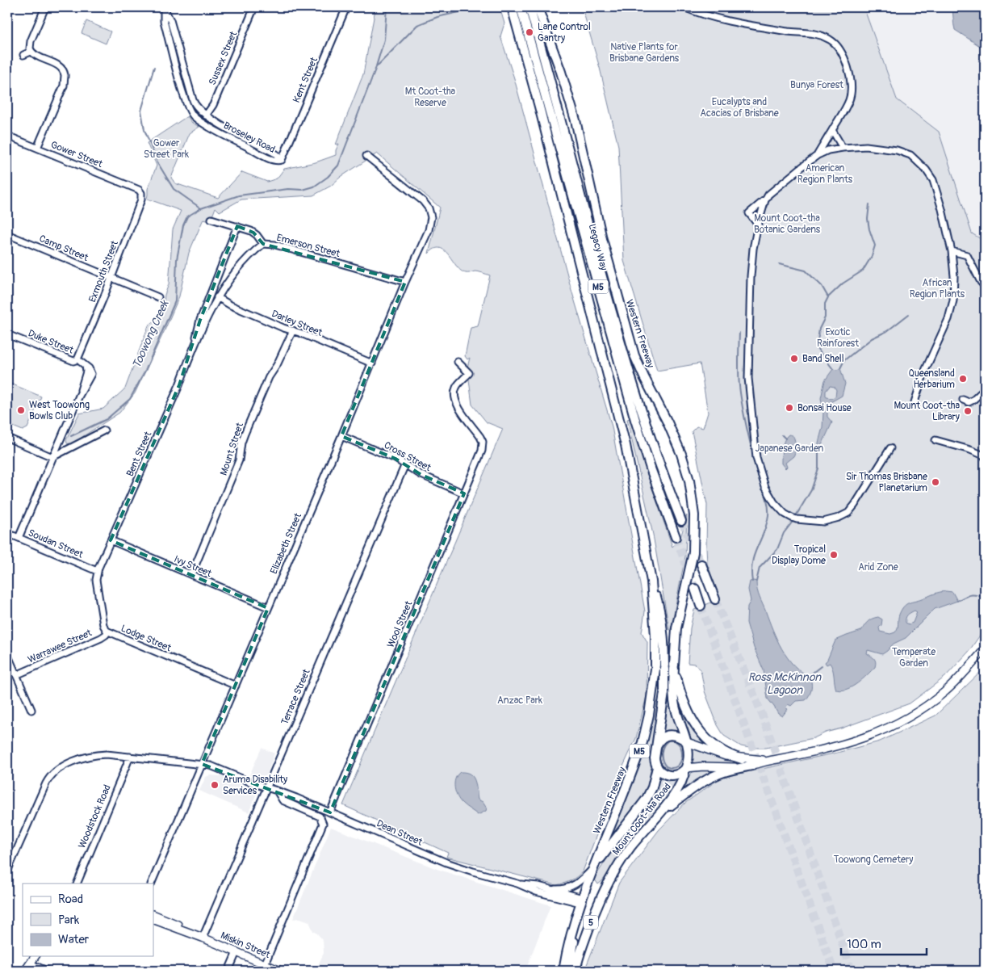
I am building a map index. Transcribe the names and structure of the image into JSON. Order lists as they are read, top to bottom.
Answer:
{
  "streets": {
    "highway": [
      "Legacy Way",
      "M5",
      "Western Freeway",
      "Mount Coot-tha Road",
      "5"
    ],
    "main road": ["Miskin Street"],
    "street": [
      "Sussex Street",
      "Kent Street",
      "Broseley Road",
      "Gower Street",
      "Emerson Street",
      "Camp Street",
      "Exmouth Street",
      "Darley Street",
      "Duke Street",
      "Mount Street",
      "Bent Street",
      "Cross Street",
      "Soudan Street",
      "Elizabeth Street",
      "Ivy Street",
      "Wool Street",
      "Lodge Street",
      "Warrawee Street",
      "Terrace Street",
      "Woodstock Road",
      "Dean Street"
    ]
  },
  "crossings": [
    ["Sussex Street", "Broseley Road"],
    ["Kent Street", "Broseley Road"],
    ["Gower Street", "Exmouth Street"],
    ["Emerson Street", "Bent Street"],
    ["Emerson Street", "Elizabeth Street"],
    ["Camp Street", "Exmouth Street"],
    ["Exmouth Street", "Duke Street"],
    ["Darley Street", "Mount Street"],
    ["Darley Street", "Bent Street"],
    ["Darley Street", "Elizabeth Street"],
    ["Western Freeway", "Mount Coot-tha Road"],
    ["Western Freeway", "5"],
    ["Mount Street", "Ivy Street"],
    ["Bent Street", "Soudan Street"],
    ["Bent Street", "Ivy Street"],
    ["Bent Street", "Lodge Street"],
    ["Cross Street", "Elizabeth Street"],
    ["Cross Street", "Wool Street"],
    ["Cross Street", "Terrace Street"],
    ["Soudan Street", "Lodge Street"],
    ["Elizabeth Street", "Ivy Street"],
    ["Elizabeth Street", "Lodge Street"],
    ["Elizabeth Street", "Dean Street"],
    ["Wool Street", "Dean Street"],
    ["Lodge Street", "Warrawee Street"],
    ["Terrace Street", "Dean Street"],
    ["Terrace Street", "Miskin Street"],
    ["Woodstock Road", "Dean Street"],
    ["Mount Coot-tha Road", "5"],
    ["Dean Street", "5"]
  ],
  "water": ["Toowong Creek", "Ross McKinnon Lagoon"],
  "parks": [
    "Native Plants for Brisbane Gardens",
    "Bunya Forest",
    "Mt Coot-tha Reserve",
    "Eucalypts and Acacias of Brisbane",
    "Gower Street Park",
    "American Region Plants",
    "Mount Coot-tha Botanic Gardens",
    "African Region Plants",
    "Exotic Rainforest",
    "Japanese Garden",
    "Arid Zone",
    "Temperate Garden",
    "Anzac Park",
    "Toowong Cemetery"
  ],
  "places": [
    "Lane Control Gantry",
    "Band Shell",
    "Queensland Herbarium",
    "Bonsai House",
    "West Toowong Bowls Club",
    "Mount Coot-tha Library",
    "Sir Thomas Brisbane Planetarium",
    "Tropical Display Dome",
    "Aruma Disability Services"
  ],
  "legend": ["Road", "Park", "Water"],
  "scale_bar": "100 m"
}
